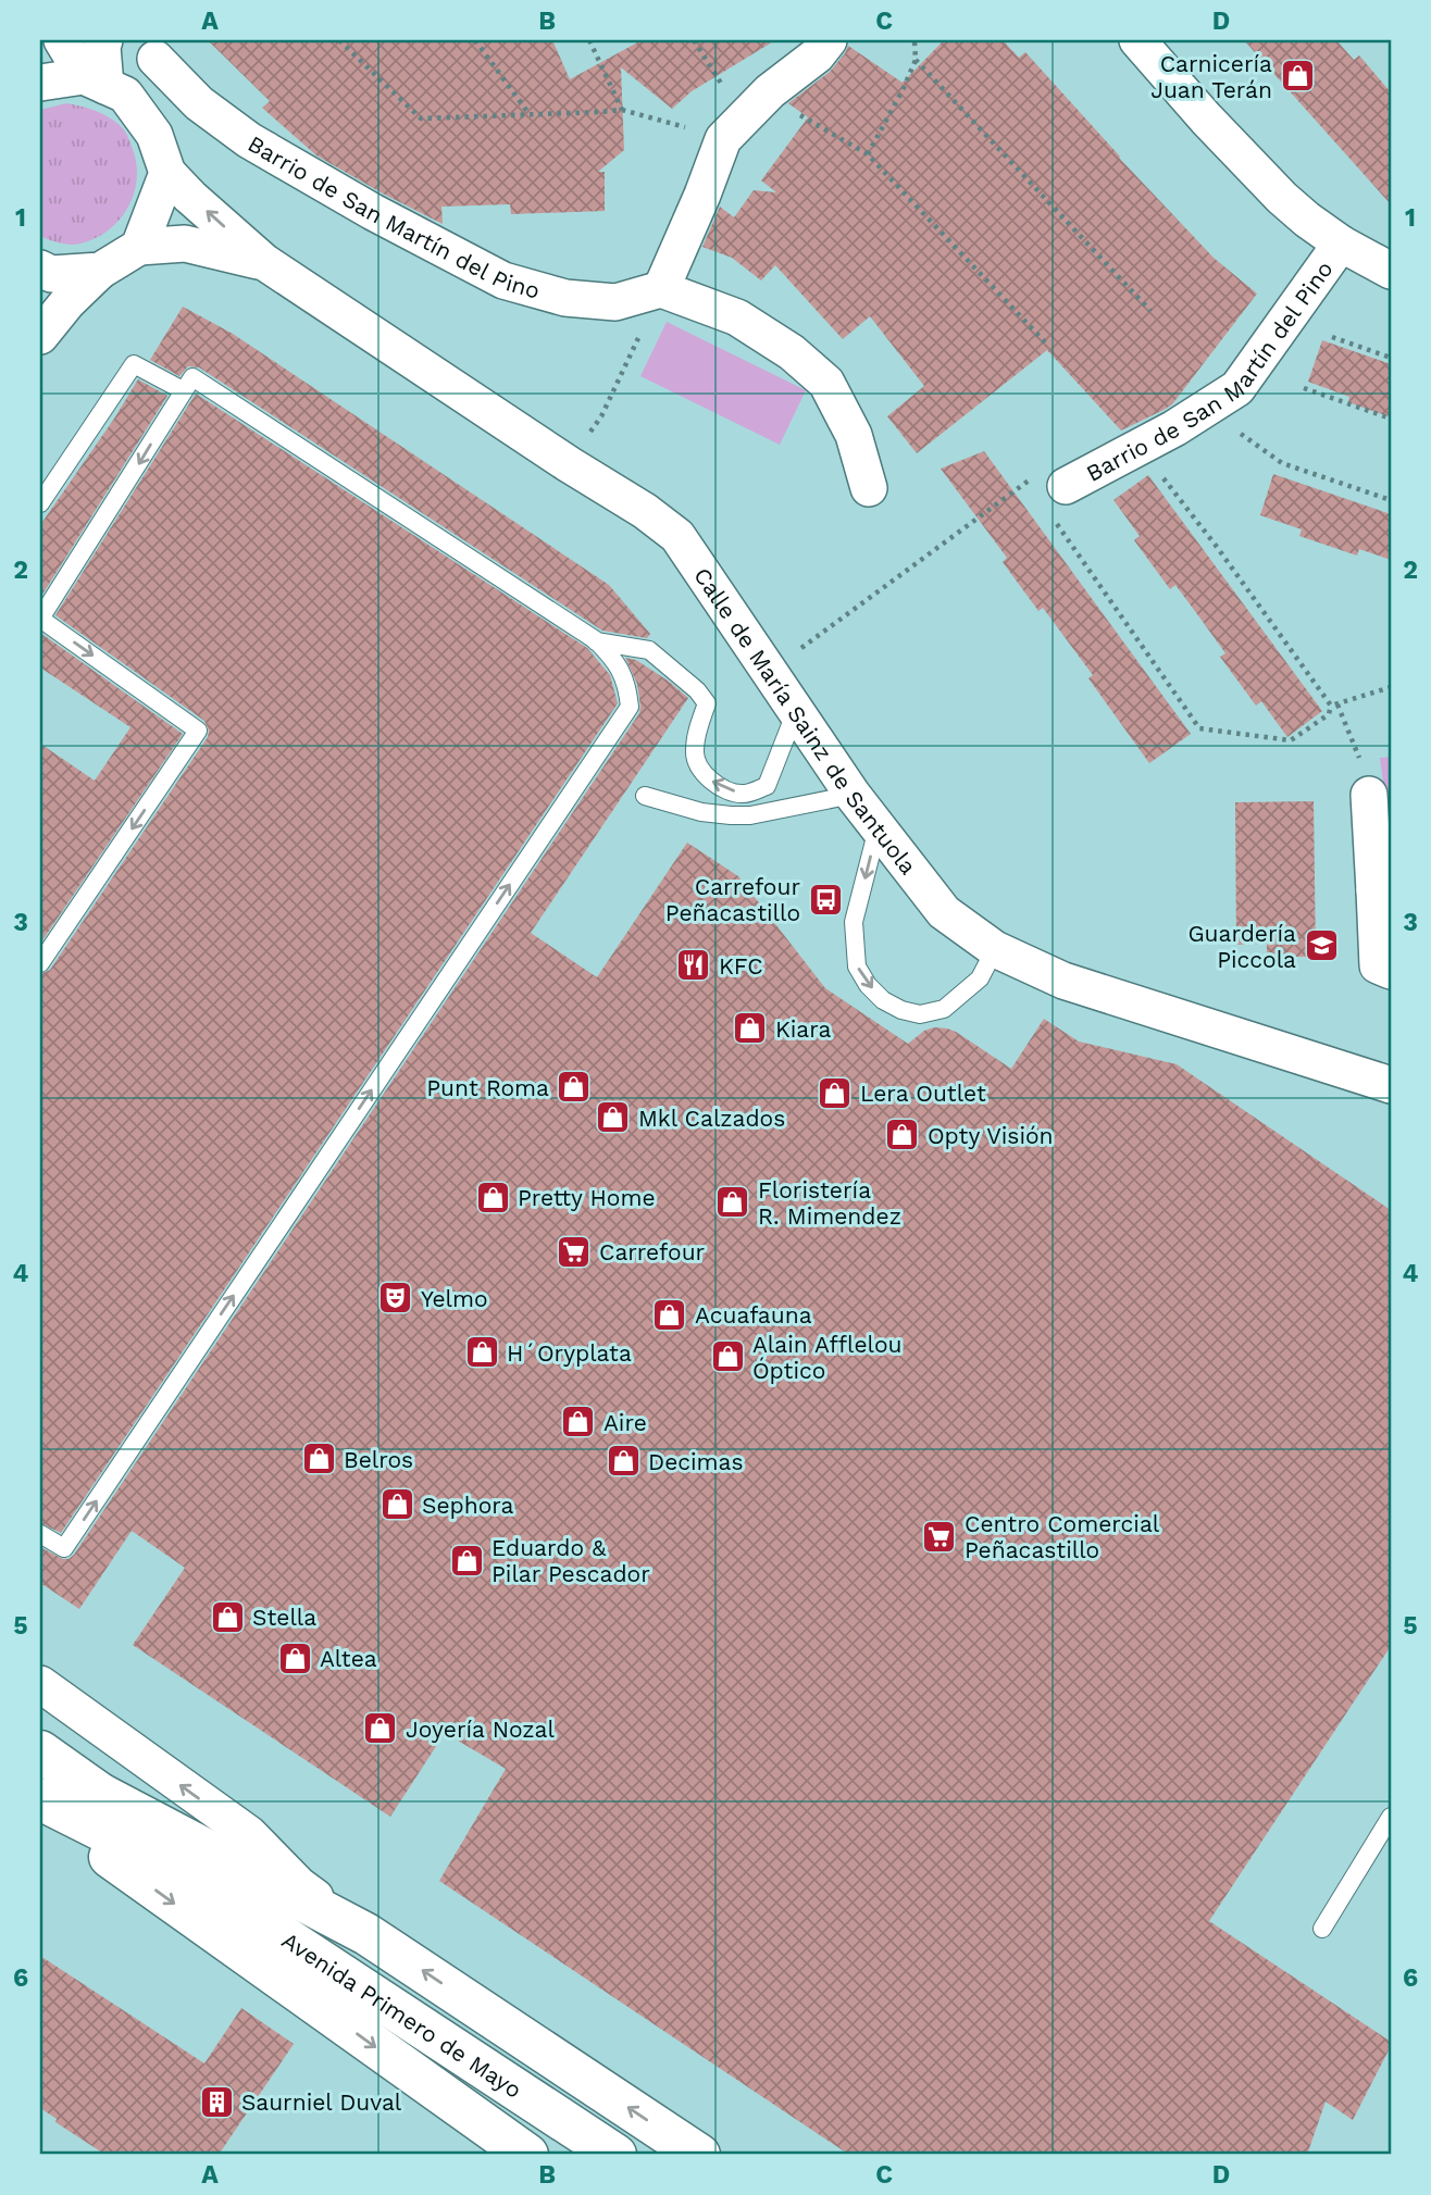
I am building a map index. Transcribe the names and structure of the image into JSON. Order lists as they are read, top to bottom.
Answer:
{
  "streets": {
    "highway": ["Avenida Primero de Mayo"],
    "street": ["Barrio de San Martín del Pino", "Calle de María Sainz de Santuola"]
  },
  "places": {
    "shop": [
      "Carnicería Juan Terán",
      "Kiara",
      "Punt Roma",
      "Lera Outlet",
      "Mkl Calzados",
      "Opty Visión",
      "Pretty Home",
      "Floristería R. Mimendez",
      "Acuafauna",
      "H´Oryplata",
      "Alain Afflelou Óptico",
      "Aire",
      "Belros",
      "Decimas",
      "Sephora",
      "Eduardo & Pilar Pescador",
      "Stella",
      "Altea",
      "Joyería Nozal"
    ],
    "bus stop": ["Carrefour Peñacastillo"],
    "school or university": ["Guardería Piccola"],
    "restaurant": ["KFC"],
    "supermarket": ["Carrefour", "Centro Comercial Peñacastillo"],
    "theatre": ["Yelmo"],
    "building": ["Saurniel Duval"]
  },
  "grid": {
    "columns": [
      "A",
      "B",
      "C",
      "D"
    ],
    "rows": [
      "1",
      "2",
      "3",
      "4",
      "5",
      "6"
    ]
  }
}
